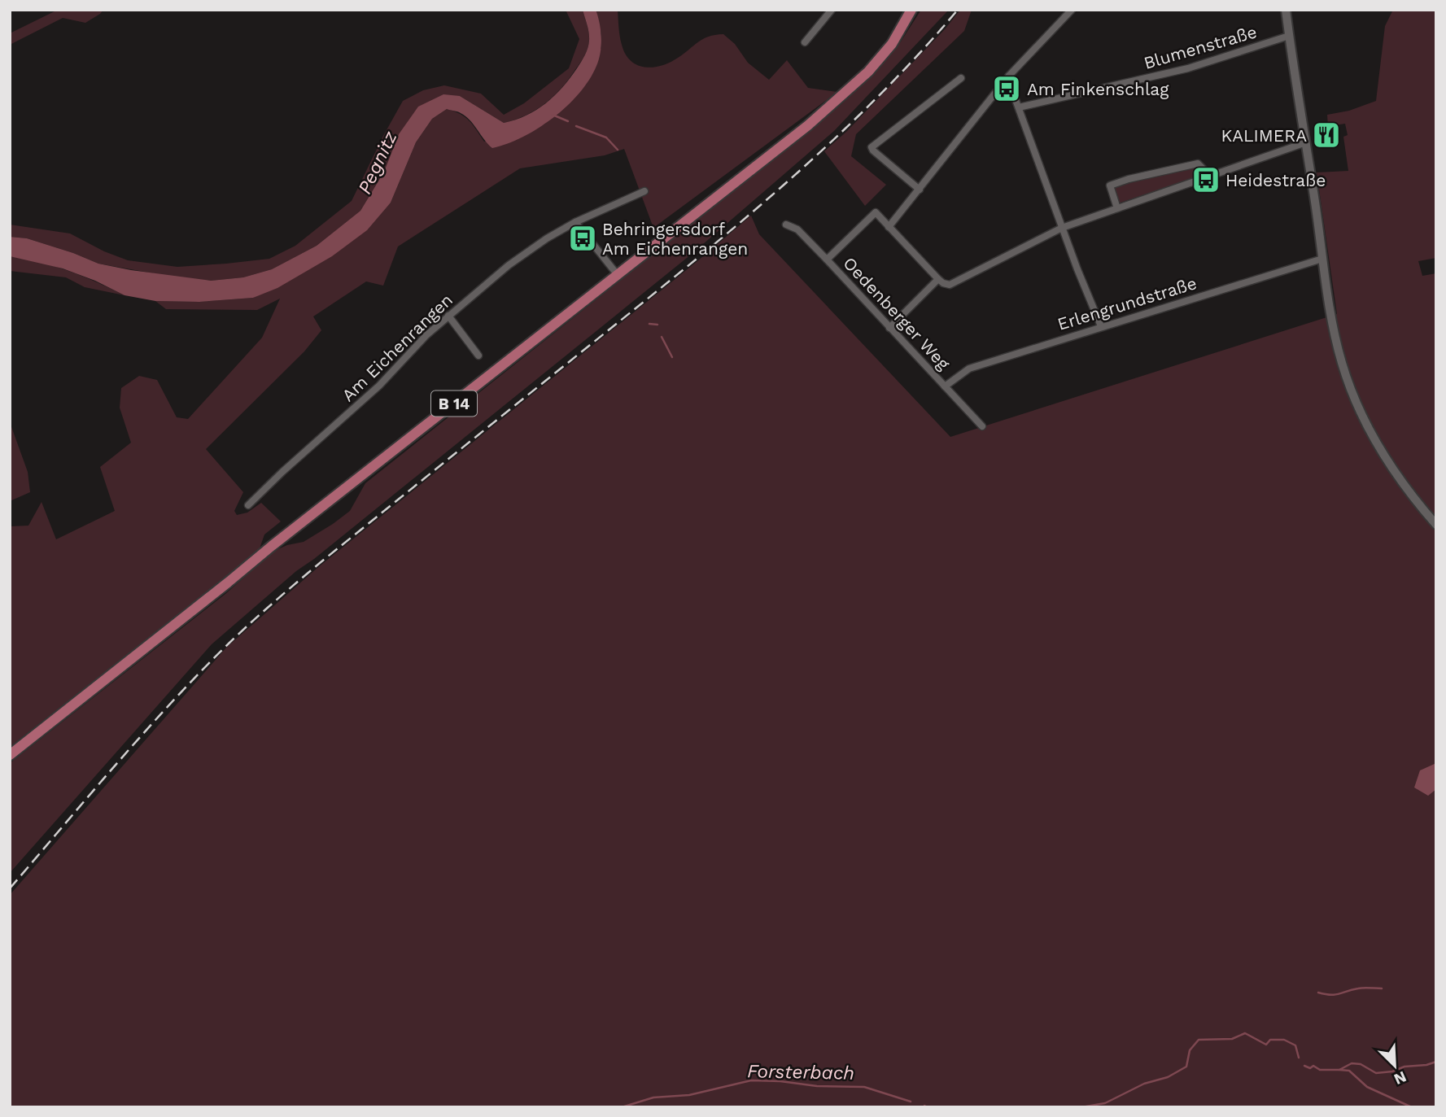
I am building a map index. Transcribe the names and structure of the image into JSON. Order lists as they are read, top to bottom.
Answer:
{
  "streets": {
    "main road": ["B 14"],
    "street": [
      "Blumenstraße",
      "Erlengrundstraße",
      "Oedenberger Weg",
      "Am Eichenrangen"
    ]
  },
  "crossings": [
    ["Erlengrundstraße", "Oedenberger Weg"]
  ],
  "water": ["Pegnitz", "Forsterbach"],
  "places": {
    "bus stop": ["Am Finkenschlag", "Heidestraße", "Behringersdorf Am Eichenrangen"],
    "restaurant": ["KALIMERA"]
  },
  "north": "bottom right"
}
